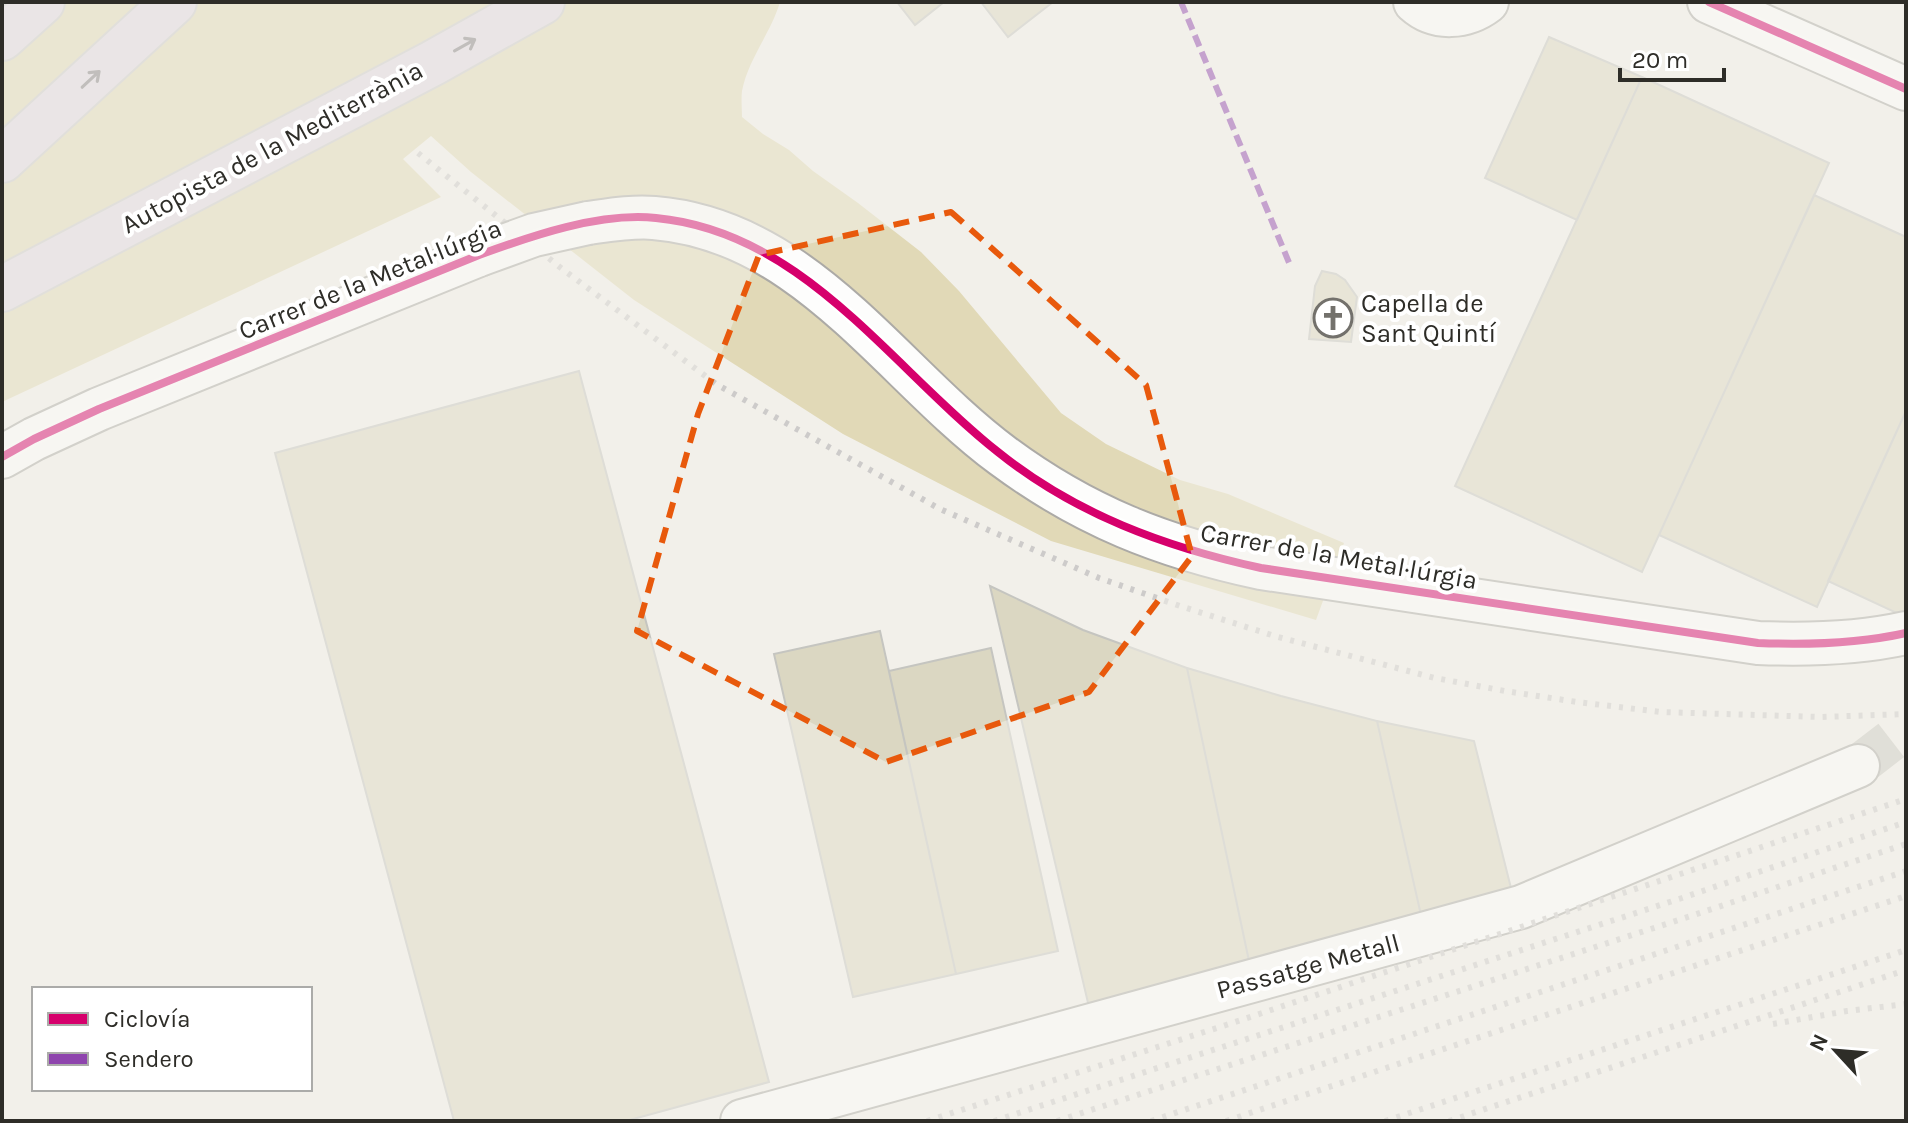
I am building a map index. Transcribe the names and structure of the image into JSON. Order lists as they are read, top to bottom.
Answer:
{
  "streets": {
    "highway": ["Autopista de la Mediterrània"],
    "street": ["Carrer de la Metal·lúrgia", "Passatge Metall"]
  },
  "places": {
    "church": ["Capella de Sant Quintí"]
  },
  "legend": ["Ciclovía", "Sendero"],
  "scale_bar": "20 m",
  "north": "top left"
}
